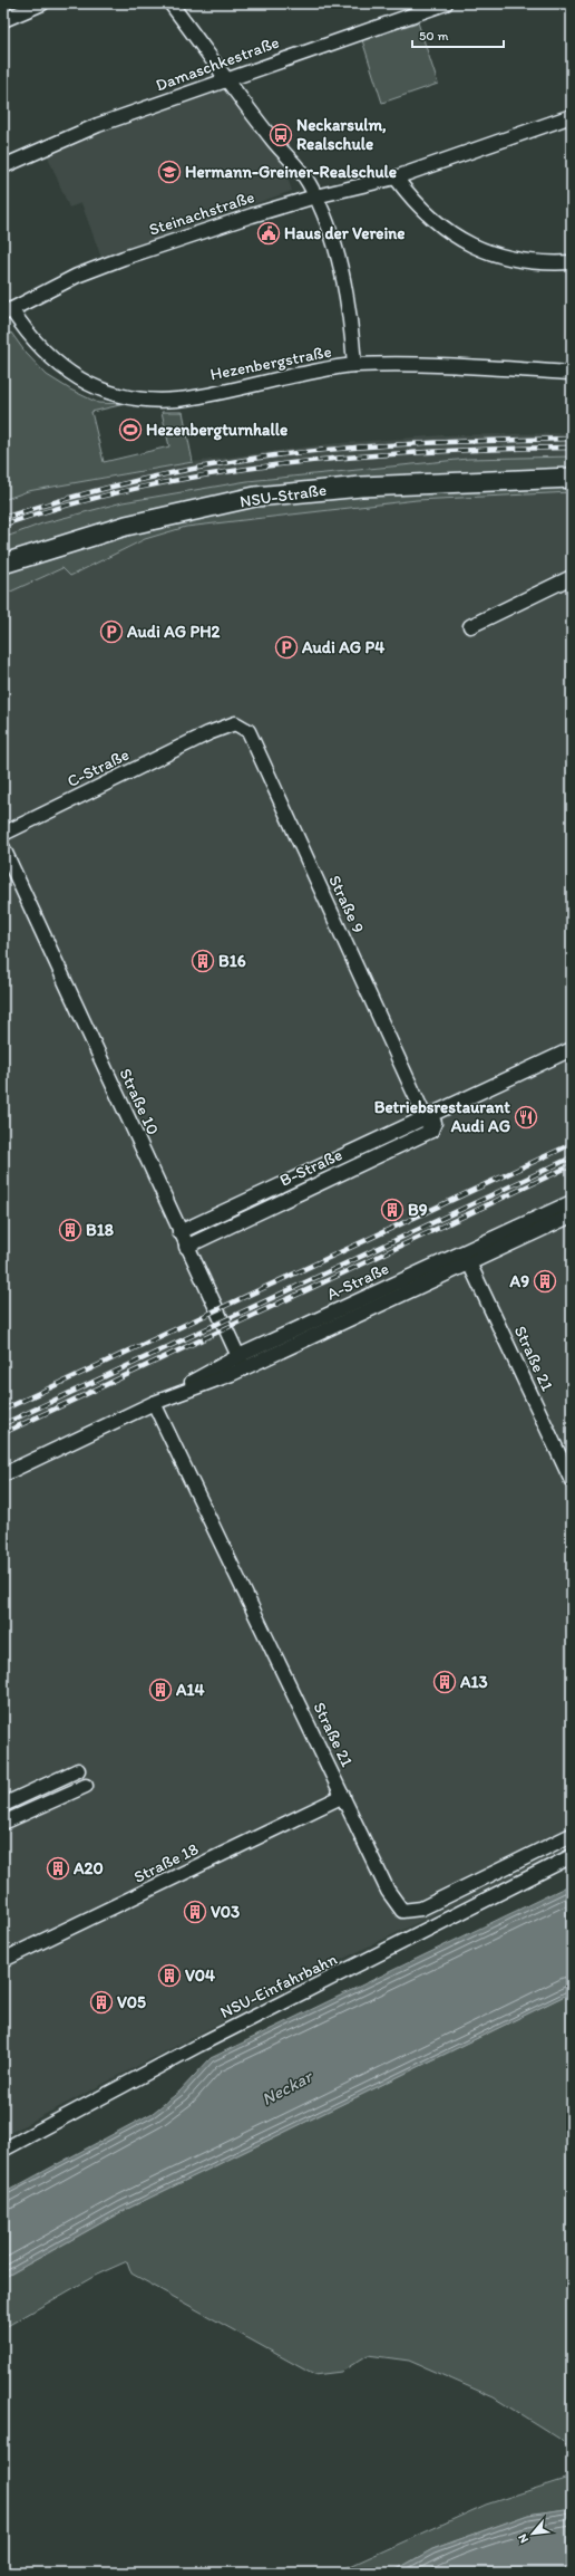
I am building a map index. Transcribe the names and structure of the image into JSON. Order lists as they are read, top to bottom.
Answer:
{
  "streets": {
    "main road": ["NSU-Straße"],
    "street": [
      "Damaschkestraße",
      "Steinachstraße",
      "Hezenbergstraße",
      "C-Straße",
      "Straße 9",
      "Straße 10",
      "B-Straße",
      "A-Straße",
      "Straße 21",
      "Straße 18",
      "NSU-Einfahrbahn"
    ]
  },
  "crossings": [
    ["Steinachstraße", "Hezenbergstraße"],
    ["C-Straße", "Straße 9"],
    ["Straße 9", "B-Straße"],
    ["Straße 10", "B-Straße"],
    ["Straße 10", "A-Straße"],
    ["A-Straße", "Straße 21"],
    ["Straße 21", "Straße 18"]
  ],
  "water": ["Neckar"],
  "places": {
    "bus stop": ["Neckarsulm, Realschule"],
    "school or university": ["Hermann-Greiner-Realschule"],
    "public building": ["Haus der Vereine"],
    "sports": ["Hezenbergturnhalle"],
    "parking": ["Audi AG PH2", "Audi AG P4"],
    "building": [
      "B16",
      "B9",
      "B18",
      "A9",
      "A13",
      "A14",
      "A20",
      "V03",
      "V04",
      "V05"
    ],
    "restaurant": ["Betriebsrestaurant Audi AG"]
  },
  "scale_bar": "50 m",
  "north": "bottom left"
}
